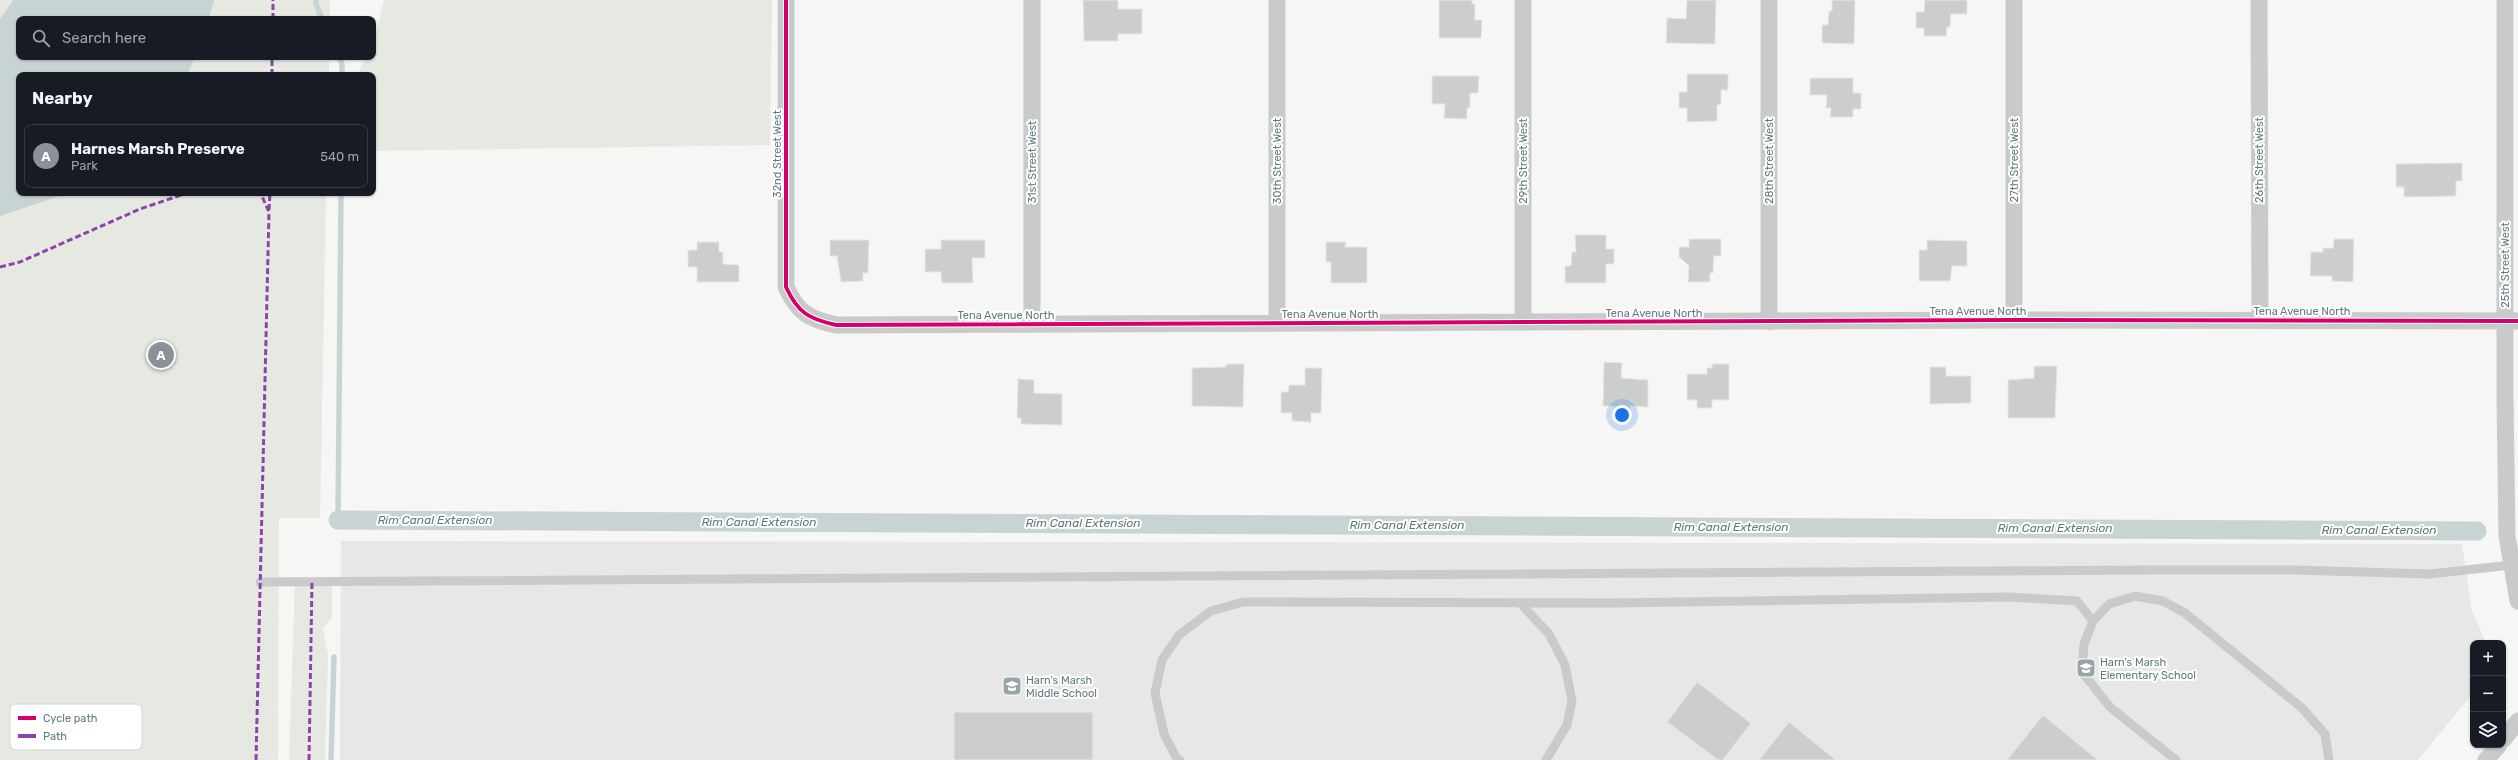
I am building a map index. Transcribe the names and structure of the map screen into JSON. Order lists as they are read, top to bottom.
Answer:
{
  "streets": {
    "street": [
      "32nd Street West",
      "27th Street West",
      "26th Street West",
      "30th Street West",
      "29th Street West",
      "28th Street West",
      "31st Street West",
      "25th Street West",
      "Tena Avenue North"
    ]
  },
  "crossings": [
    ["32nd Street West", "Tena Avenue North"],
    ["27th Street West", "Tena Avenue North"],
    ["26th Street West", "Tena Avenue North"],
    ["30th Street West", "Tena Avenue North"],
    ["29th Street West", "Tena Avenue North"],
    ["28th Street West", "Tena Avenue North"],
    ["31st Street West", "Tena Avenue North"],
    ["25th Street West", "Tena Avenue North"]
  ],
  "water": ["Rim Canal Extension"],
  "places": {
    "school or university": ["Harn's Marsh Elementary School", "Harn's Marsh Middle School"]
  },
  "legend": ["Cycle path", "Path"],
  "page": {
    "search": "Search here",
    "heading": "Nearby",
    "list": [
      {
        "mark": "A",
        "name": "Harnes Marsh Preserve",
        "note": "Park",
        "value": "540 m"
      }
    ],
    "pins": "A",
    "map_buttons": ["+", "−"]
  }
}
